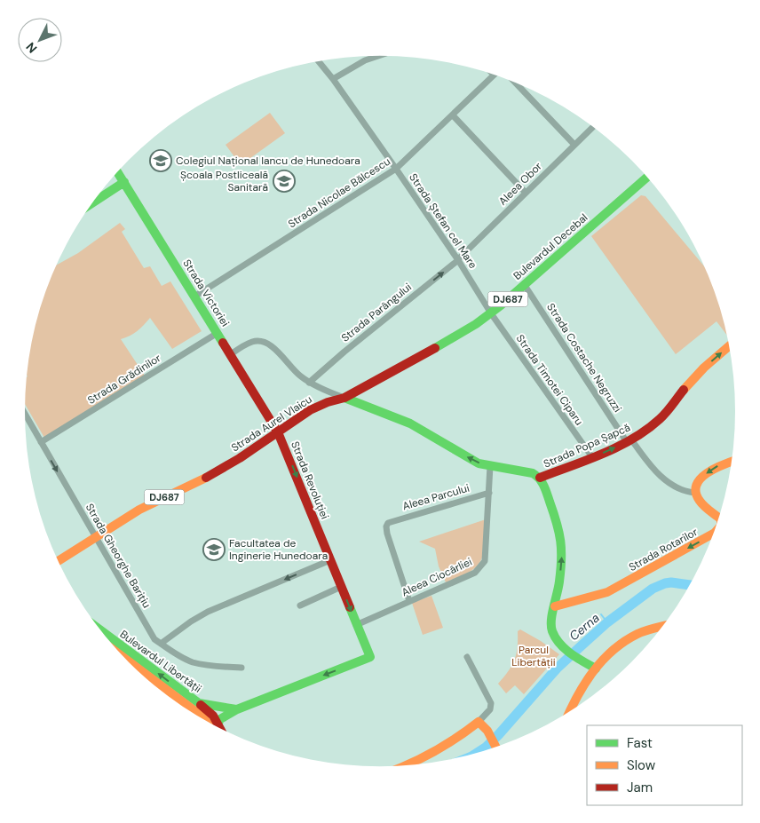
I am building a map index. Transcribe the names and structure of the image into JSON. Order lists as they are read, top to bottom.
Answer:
{
  "streets": {
    "street": [
      "Aleea Obor",
      "Strada Nicolae Bălcescu",
      "Strada Ștefan cel Mare",
      "Bulevardul Decebal",
      "Strada Victoriei",
      "DJ687",
      "Strada Parângului",
      "Strada Costache Negruzzi",
      "Strada Grădinilor",
      "Strada Timotei Ciparu",
      "Strada Aurel Vlaicu",
      "Strada Popa Șapcă",
      "Strada Revoluției",
      "Aleea Parcului",
      "Strada Rotarilor",
      "Strada Gheorghe Barițiu",
      "Aleea Ciocârliei",
      "Bulevardul Libertății"
    ]
  },
  "crossings": [
    ["Aleea Obor", "Strada Ștefan cel Mare"],
    ["Aleea Obor", "Strada Parângului"],
    ["Strada Nicolae Bălcescu", "Strada Ștefan cel Mare"],
    ["Strada Nicolae Bălcescu", "Strada Victoriei"],
    ["Strada Ștefan cel Mare", "Bulevardul Decebal"],
    ["Strada Ștefan cel Mare", "Strada Parângului"],
    ["Strada Ștefan cel Mare", "Strada Timotei Ciparu"],
    ["Bulevardul Decebal", "Strada Costache Negruzzi"],
    ["Bulevardul Decebal", "Strada Timotei Ciparu"],
    ["Bulevardul Decebal", "Strada Aurel Vlaicu"],
    ["Strada Victoriei", "Strada Grădinilor"],
    ["Strada Victoriei", "Strada Aurel Vlaicu"],
    ["Strada Victoriei", "Strada Revoluției"],
    ["Strada Costache Negruzzi", "Strada Popa Șapcă"],
    ["Strada Costache Negruzzi", "Strada Rotarilor"],
    ["Strada Grădinilor", "Strada Gheorghe Barițiu"],
    ["Strada Timotei Ciparu", "Strada Popa Șapcă"],
    ["Strada Aurel Vlaicu", "Strada Revoluției"],
    ["Strada Aurel Vlaicu", "Strada Gheorghe Barițiu"],
    ["Strada Revoluției", "Aleea Ciocârliei"],
    ["Strada Revoluției", "Bulevardul Libertății"],
    ["Aleea Parcului", "Aleea Ciocârliei"]
  ],
  "one_way": ["Strada Parângului", "Strada Popa Șapcă"],
  "water": ["Cerna"],
  "parks": ["Parcul Libertății"],
  "places": {
    "school or university": ["Colegiul Național Iancu de Hunedoara", "Școala Postliceală Sanitară", "Facultatea de Inginerie Hunedoara"]
  },
  "legend": ["Fast", "Slow", "Jam"],
  "north": "bottom left"
}
